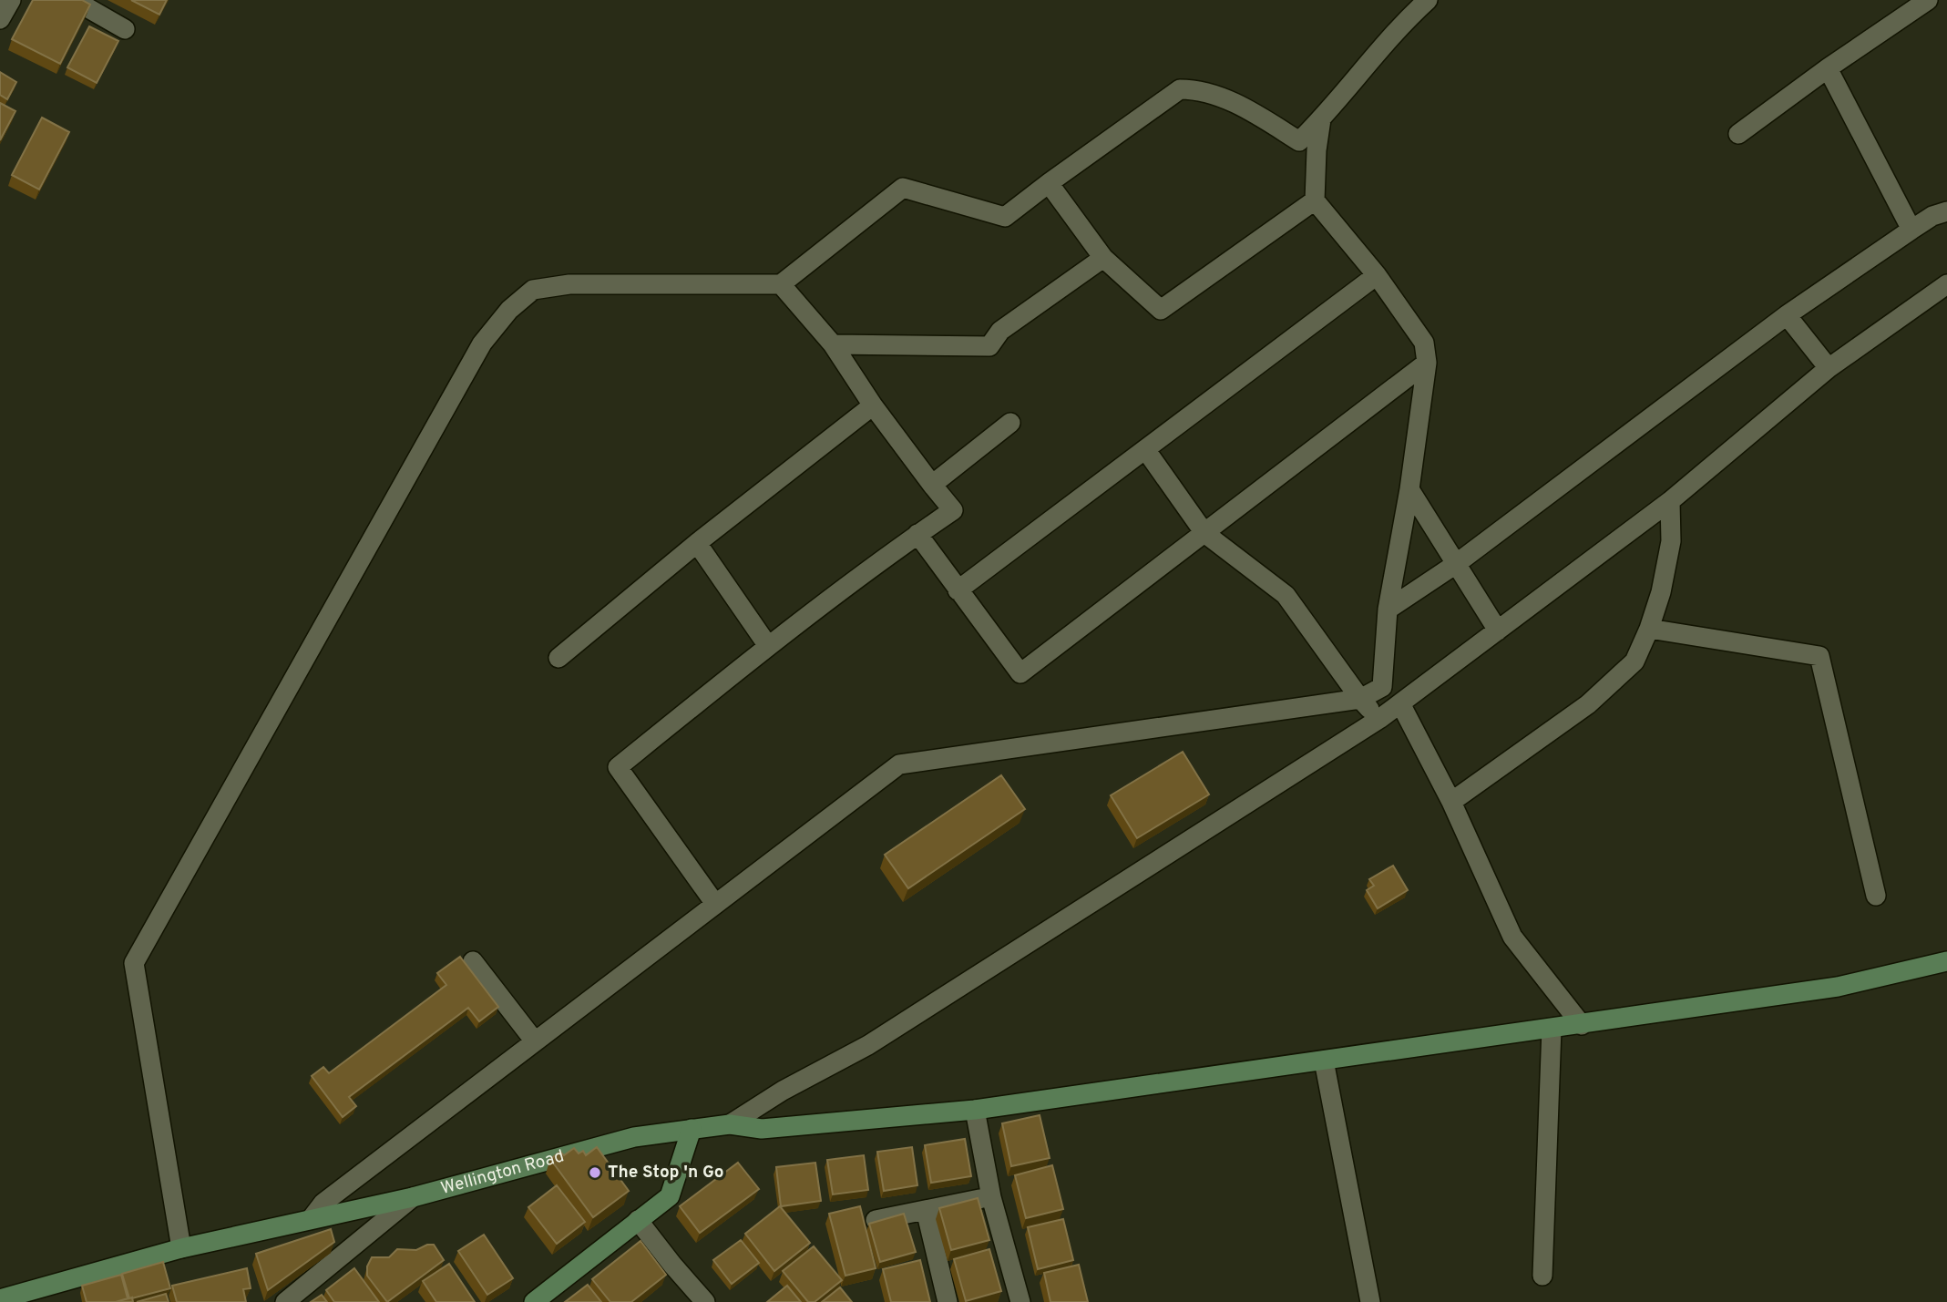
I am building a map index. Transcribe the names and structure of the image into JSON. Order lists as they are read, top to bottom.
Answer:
{
  "streets": {
    "main road": ["Wellington Road"]
  },
  "places": ["The Stop 'n Go"]
}
